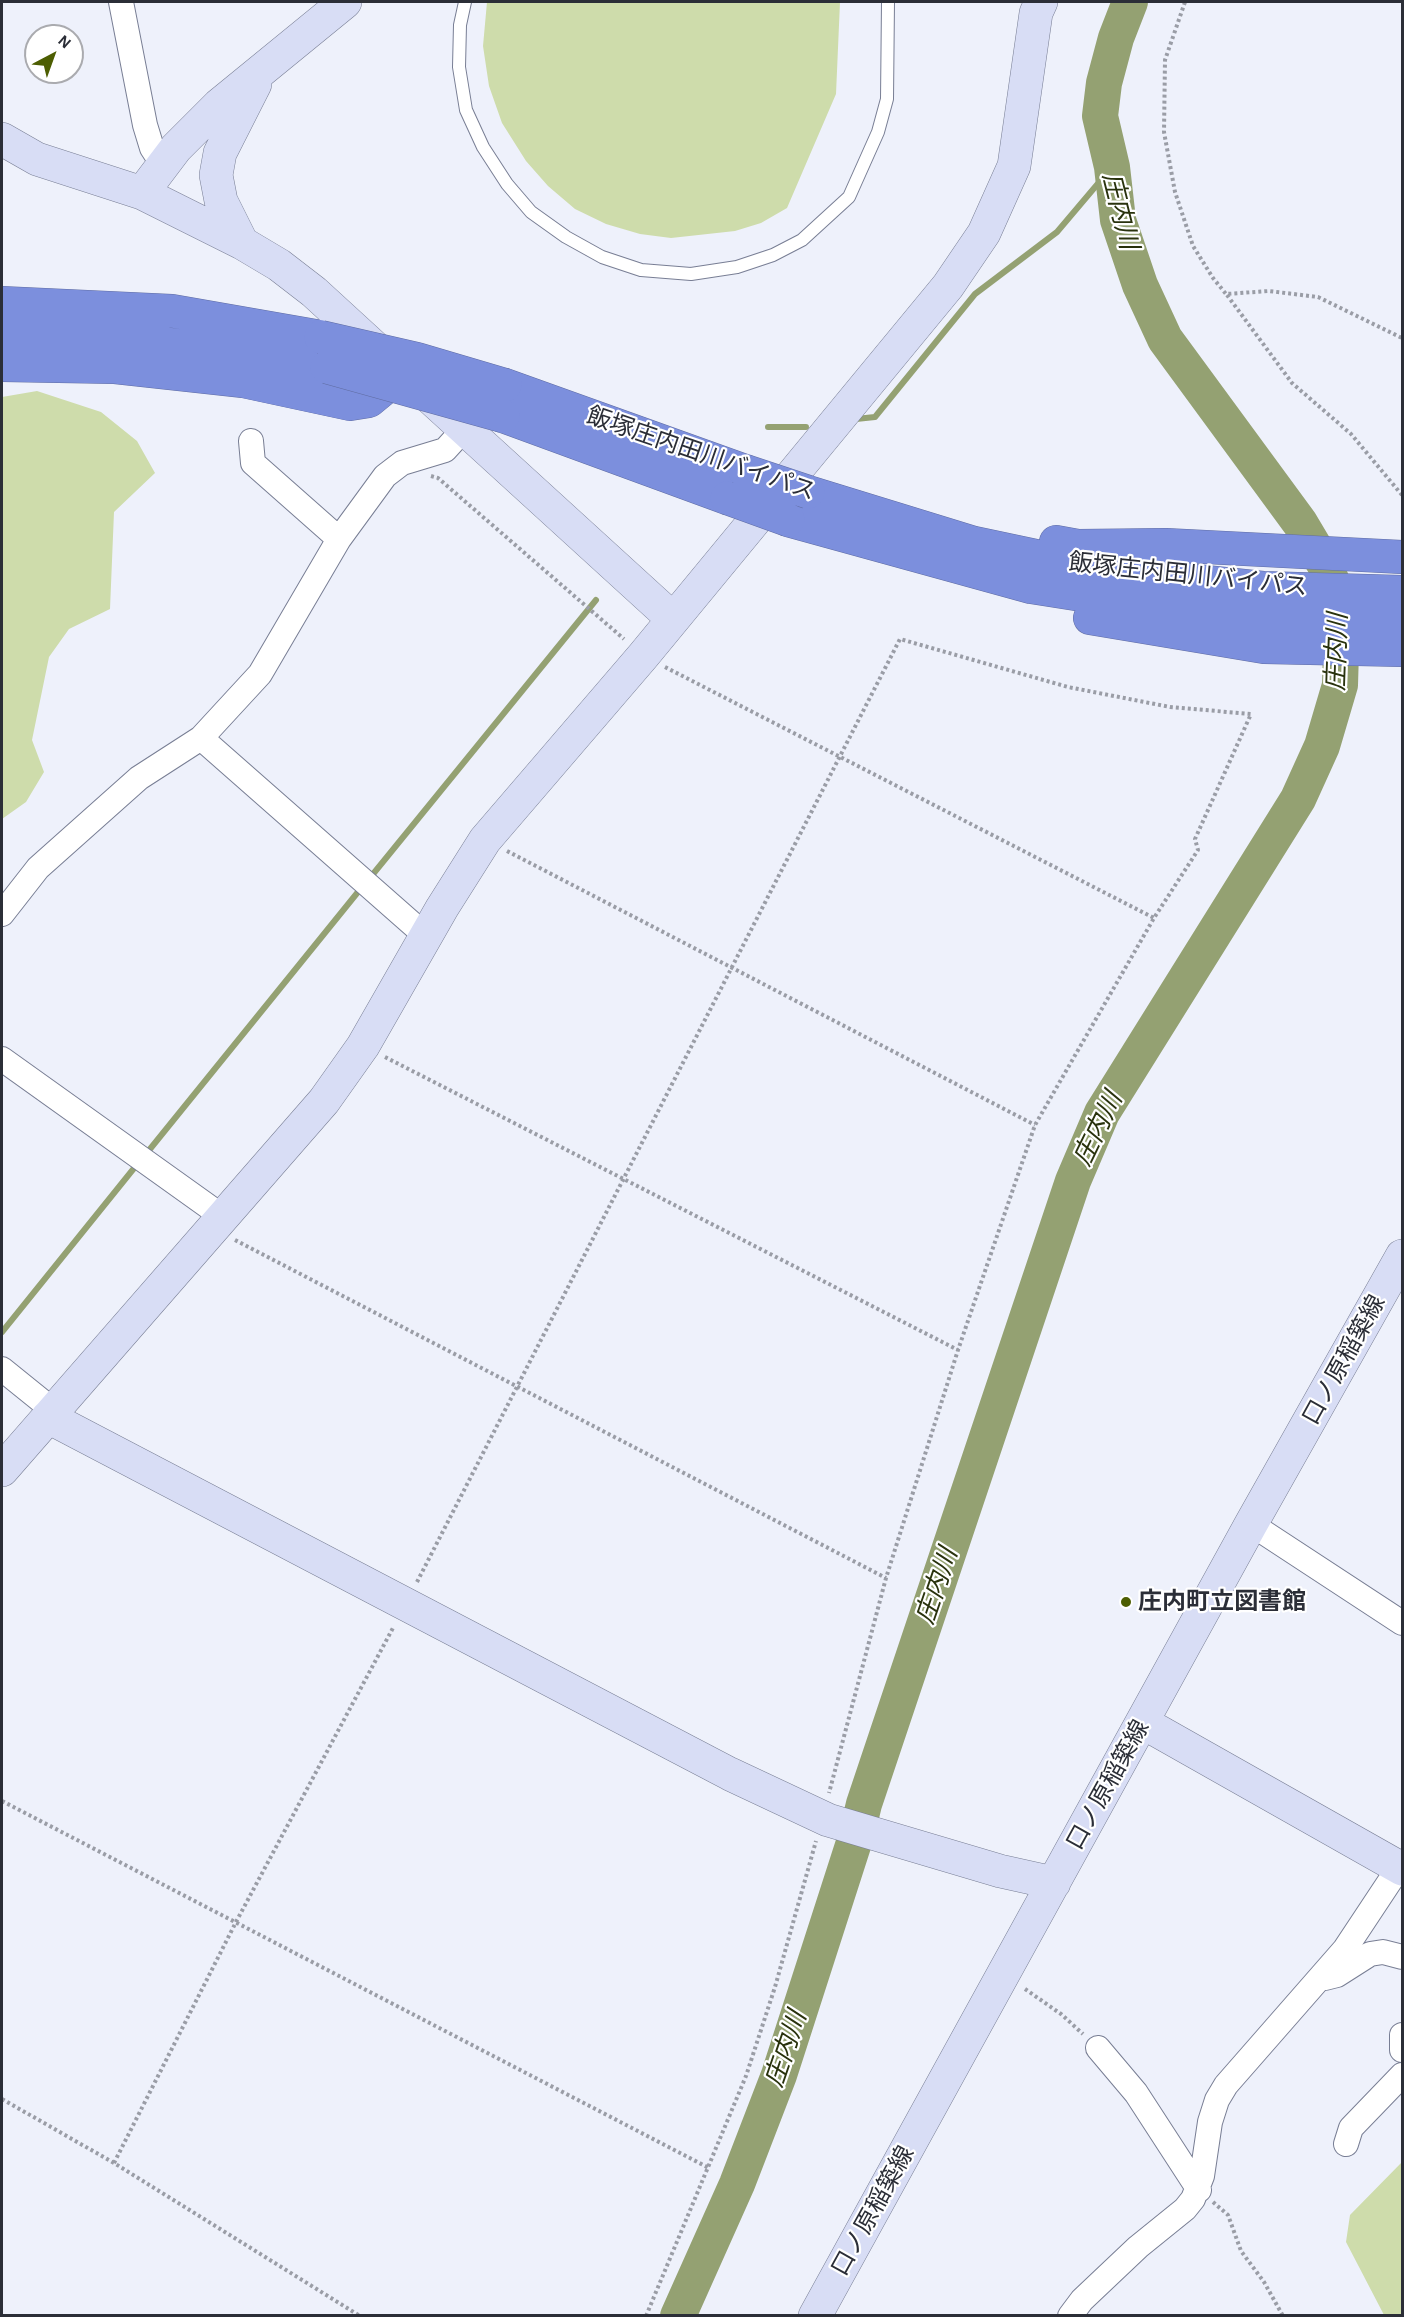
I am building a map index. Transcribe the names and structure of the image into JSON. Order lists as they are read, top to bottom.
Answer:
{
  "streets": {
    "highway": ["飯塚庄内田川バイパス"],
    "street": ["口ノ原稲築線"]
  },
  "water": ["庄内川"],
  "places": ["庄内町立図書館"],
  "north": "top right"
}
